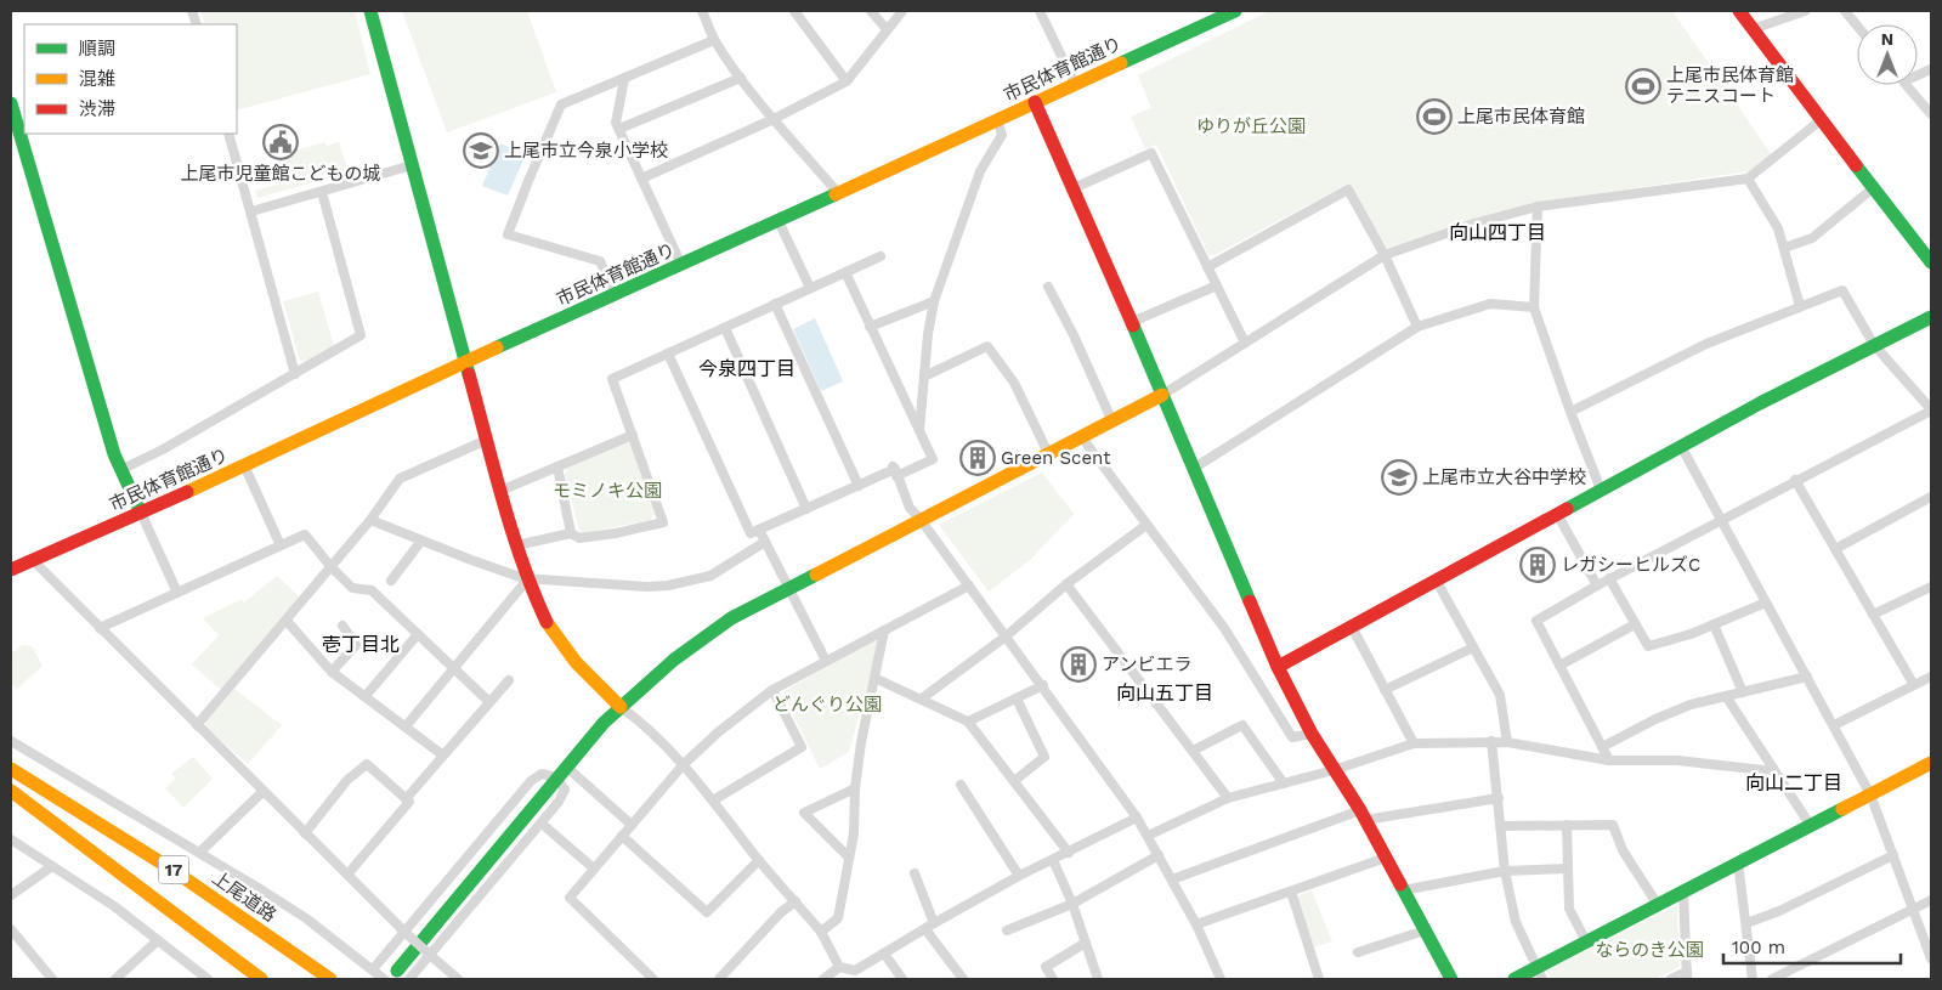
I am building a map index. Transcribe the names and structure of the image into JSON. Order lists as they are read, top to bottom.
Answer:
{
  "streets": {
    "main road": ["市民体育館通り", "17", "上尾道路"]
  },
  "districts": [
    "向山四丁目",
    "今泉四丁目",
    "壱丁目北",
    "向山五丁目",
    "向山二丁目"
  ],
  "parks": [
    "ゆりが丘公園",
    "モミノキ公園",
    "どんぐり公園",
    "ならのき公園"
  ],
  "places": {
    "sports": ["上尾市民体育館 テニスコート", "上尾市民体育館"],
    "public building": ["上尾市児童館こどもの城"],
    "school or university": ["上尾市立今泉小学校", "上尾市立大谷中学校"],
    "building": ["Green Scent", "レガシーヒルズC", "アンビエラ"]
  },
  "legend": ["順調", "混雑", "渋滞"],
  "scale_bar": "100 m",
  "north": "top"
}
